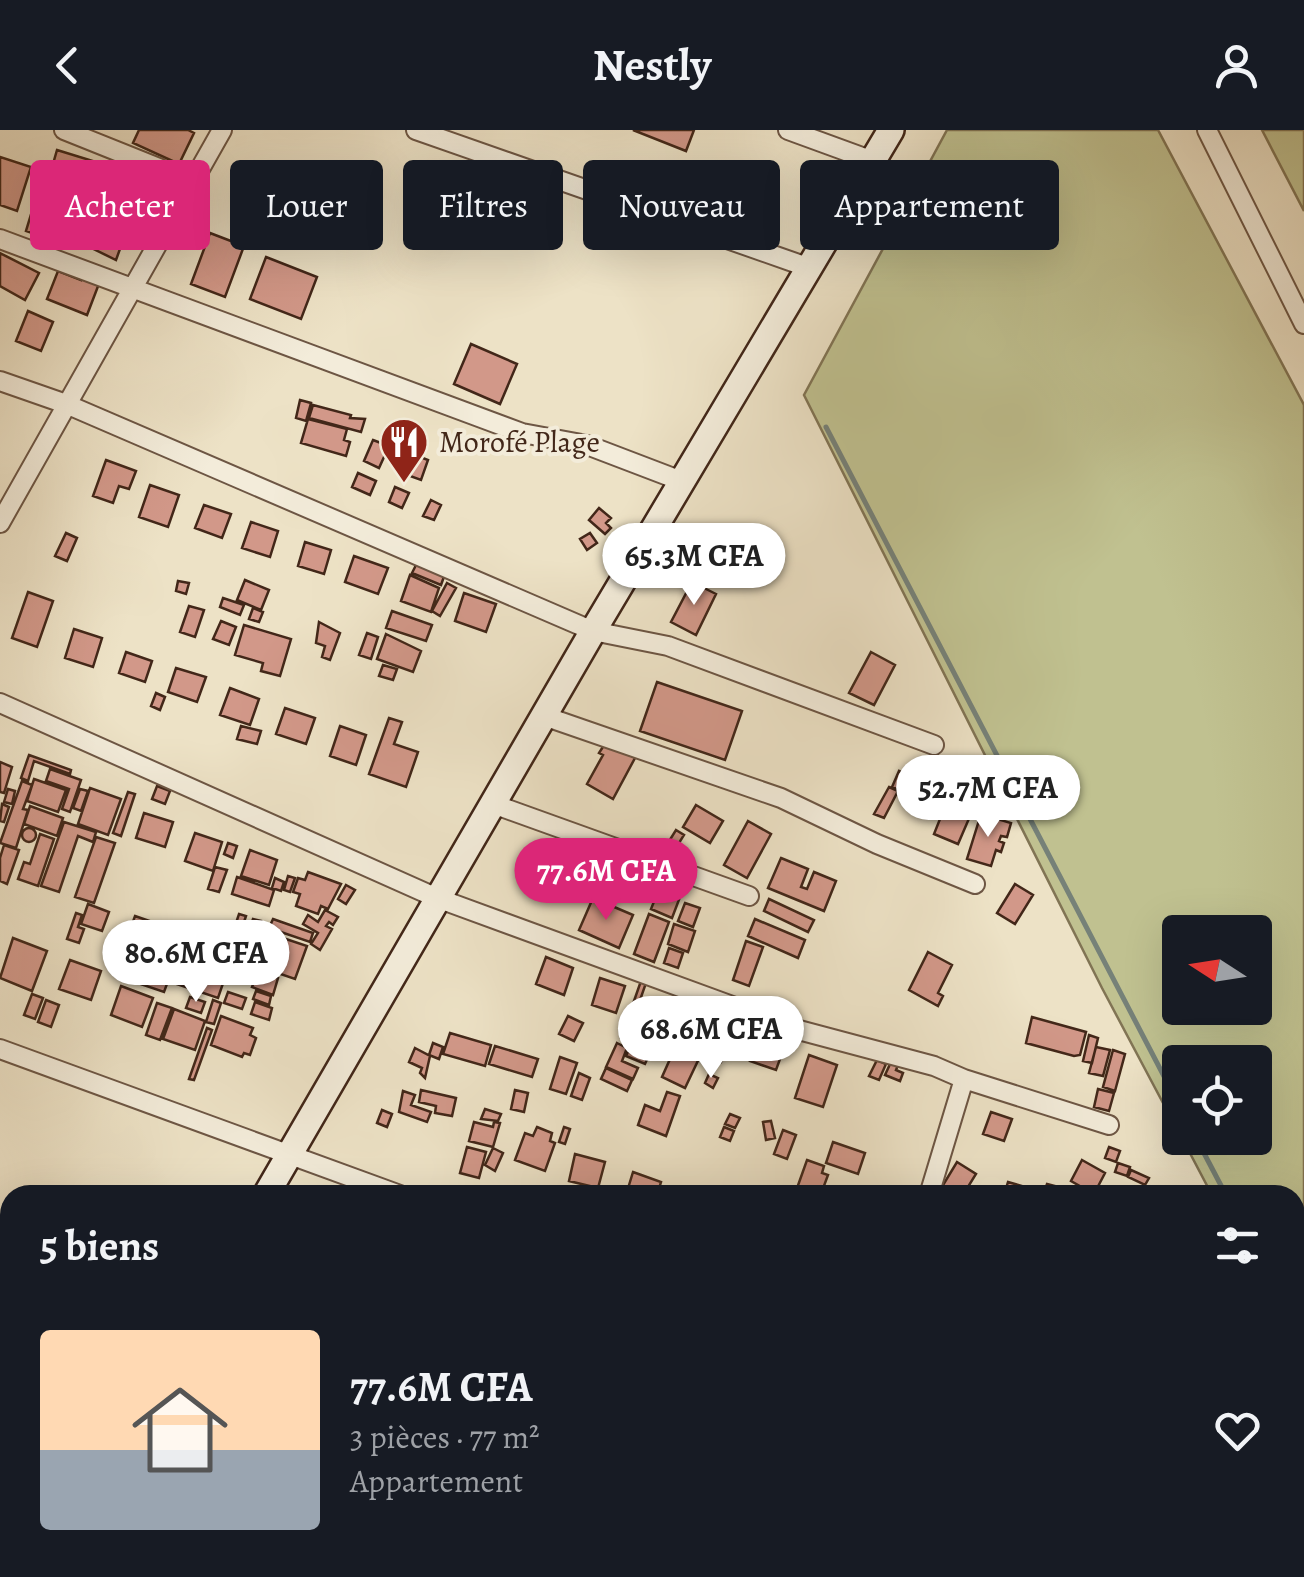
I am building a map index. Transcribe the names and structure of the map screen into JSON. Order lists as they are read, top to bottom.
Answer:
{
  "places": {
    "restaurant": ["Morofé Plage"]
  },
  "north": "left",
  "page": {
    "header": "Nestly",
    "chip": [
      "Acheter",
      "Louer",
      "Filtres",
      "Nouveau",
      "Appartement"
    ],
    "price": [
      "65.3M CFA",
      "52.7M CFA",
      "77.6M CFA",
      "80.6M CFA",
      "68.6M CFA"
    ],
    "heading": "5 biens",
    "list": [
      {
        "name": "77.6M CFA",
        "note": "3 pièces · 77 m² · Appartement"
      }
    ]
  }
}
